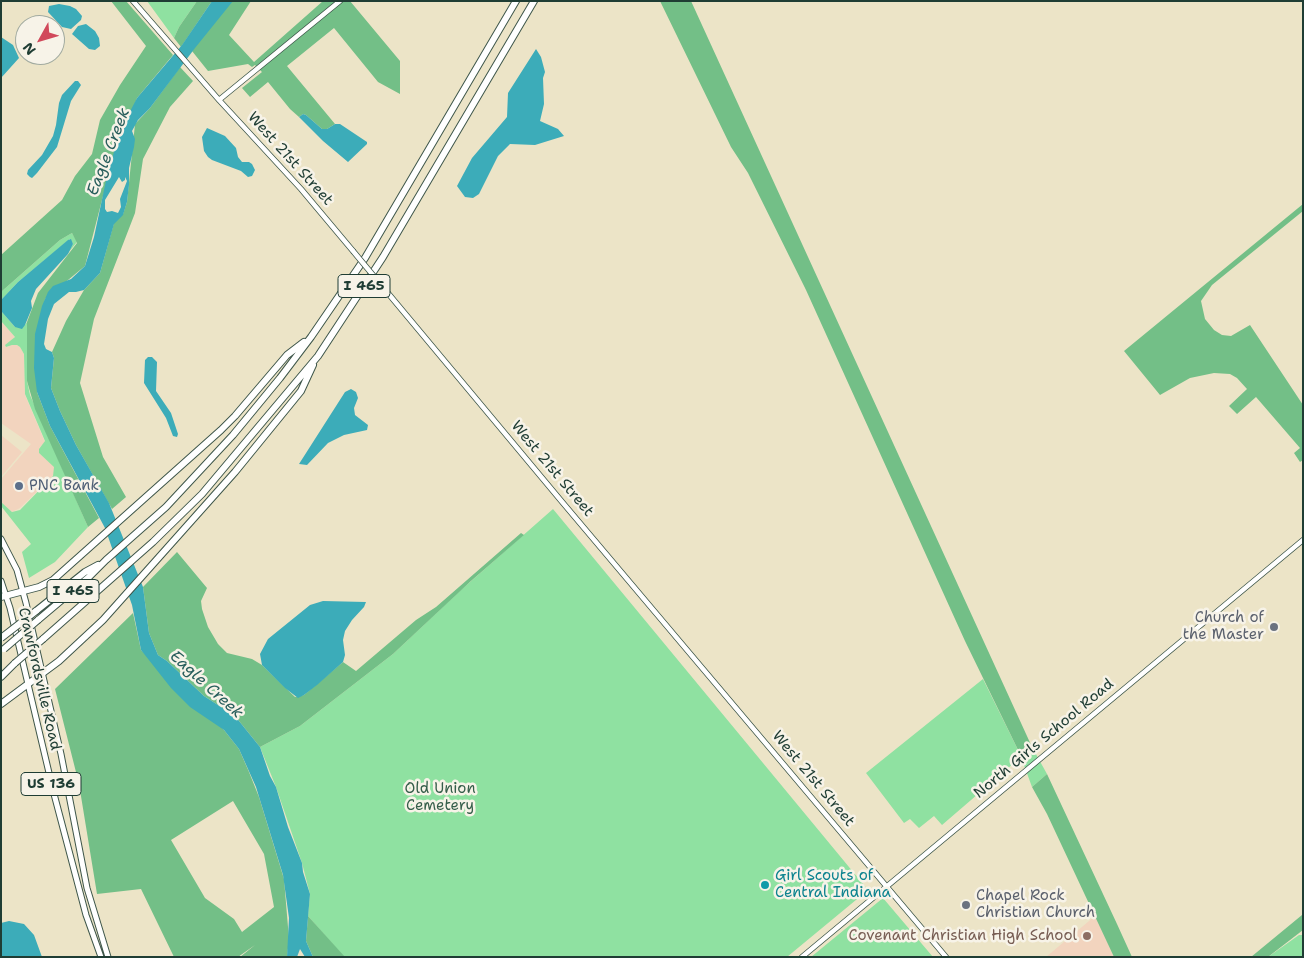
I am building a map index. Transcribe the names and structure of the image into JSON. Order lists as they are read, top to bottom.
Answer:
{
  "streets": {
    "highway": ["I 465"],
    "main road": ["Crawfordsville Road", "US 136"],
    "street": ["West 21st Street", "North Girls School Road"]
  },
  "crossings": [
    ["West 21st Street", "North Girls School Road"]
  ],
  "water": ["Eagle Creek"],
  "parks": ["Old Union Cemetery"],
  "places": [
    "PNC Bank",
    "Church of the Master",
    "Girl Scouts of Central Indiana",
    "Chapel Rock Christian Church",
    "Covenant Christian High School"
  ],
  "north": "bottom left"
}
